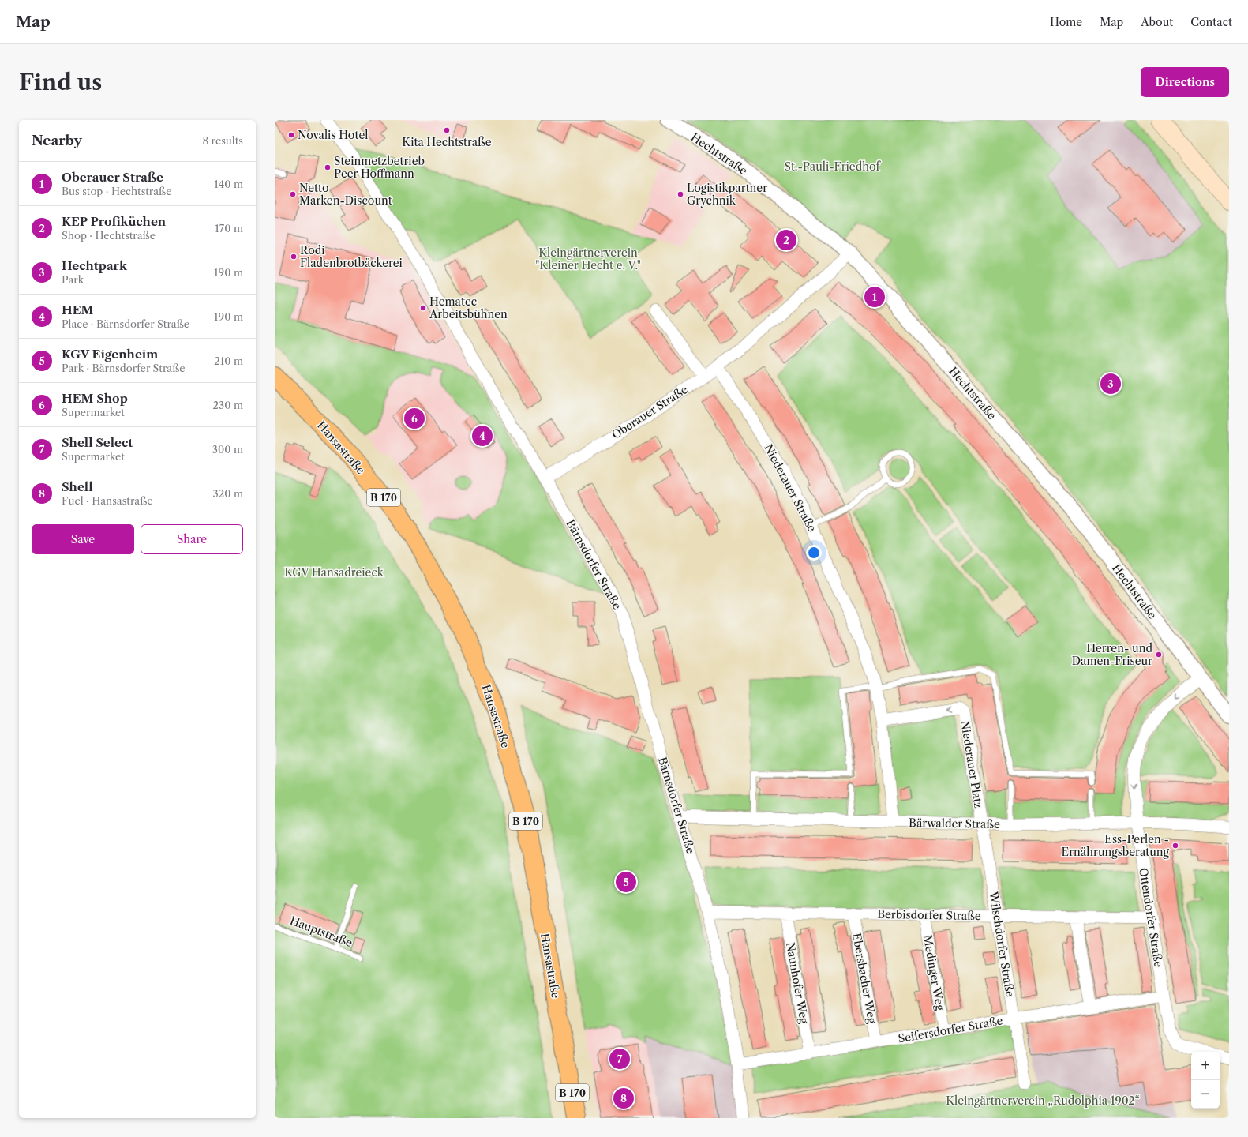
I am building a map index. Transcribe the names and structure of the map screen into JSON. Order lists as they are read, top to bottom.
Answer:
{
  "streets": {
    "main road": ["Hansastraße", "B 170"],
    "street": [
      "Hechtstraße",
      "Oberauer Straße",
      "Niederauer Straße",
      "Bärnsdorfer Straße",
      "Niederauer Platz",
      "Bärwalder Straße",
      "Berbisdorfer Straße",
      "Ottendorfer Straße",
      "Wilschdorfer Straße",
      "Medinger Weg",
      "Ebersbacher Weg",
      "Naunhofer Weg",
      "Seifersdorfer Straße"
    ],
    "lane": ["Hauptstraße"]
  },
  "crossings": [
    ["Hechtstraße", "Oberauer Straße"],
    ["Hechtstraße", "Ottendorfer Straße"],
    ["Oberauer Straße", "Niederauer Straße"],
    ["Oberauer Straße", "Bärnsdorfer Straße"],
    ["Bärnsdorfer Straße", "Bärwalder Straße"],
    ["Bärnsdorfer Straße", "Berbisdorfer Straße"],
    ["Bärnsdorfer Straße", "Seifersdorfer Straße"],
    ["Niederauer Platz", "Bärwalder Straße"],
    ["Niederauer Platz", "Wilschdorfer Straße"],
    ["Bärwalder Straße", "Ottendorfer Straße"],
    ["Bärwalder Straße", "Wilschdorfer Straße"],
    ["Berbisdorfer Straße", "Ottendorfer Straße"],
    ["Berbisdorfer Straße", "Wilschdorfer Straße"],
    ["Berbisdorfer Straße", "Medinger Weg"],
    ["Berbisdorfer Straße", "Ebersbacher Weg"],
    ["Berbisdorfer Straße", "Naunhofer Weg"],
    ["Ottendorfer Straße", "Seifersdorfer Straße"],
    ["Wilschdorfer Straße", "Seifersdorfer Straße"],
    ["Medinger Weg", "Seifersdorfer Straße"],
    ["Ebersbacher Weg", "Seifersdorfer Straße"],
    ["Naunhofer Weg", "Seifersdorfer Straße"]
  ],
  "one_way": ["Ottendorfer Straße"],
  "parks": [
    "St.-Pauli-Friedhof",
    "Kleingärtnerverein \"Kleiner Hecht e. V.\"",
    "KGV Hansadreieck",
    "Kleingärtnerverein „Rudolphia 1902“"
  ],
  "places": [
    "Kita Hechtstraße",
    "Novalis Hotel",
    "Steinmetzbetrieb Peer Hoffmann",
    "Netto Marken-Discount",
    "Logistikpartner Grychnik",
    "Rodi Fladenbrotbäckerei",
    "Hematec Arbeitsbühnen",
    "Herren- und Damen-Friseur",
    "Ess-Perlen - Ernährungsberatung"
  ],
  "page": {
    "header": "Map",
    "nav": [
      "Home",
      "Map",
      "About",
      "Contact"
    ],
    "buttons": [
      "Directions",
      ["Save", "Share"]
    ],
    "title": "Find us",
    "heading": ["Nearby", "8 results"],
    "list": [
      {
        "mark": "1",
        "name": "Oberauer Straße",
        "note": "Bus stop · Hechtstraße",
        "value": "140 m"
      },
      {
        "mark": "2",
        "name": "KEP Profiküchen",
        "note": "Shop · Hechtstraße",
        "value": "170 m"
      },
      {
        "mark": "3",
        "name": "Hechtpark",
        "note": "Park",
        "value": "190 m"
      },
      {
        "mark": "4",
        "name": "HEM",
        "note": "Place · Bärnsdorfer Straße",
        "value": "190 m"
      },
      {
        "mark": "5",
        "name": "KGV Eigenheim",
        "note": "Park · Bärnsdorfer Straße",
        "value": "210 m"
      },
      {
        "mark": "6",
        "name": "HEM Shop",
        "note": "Supermarket",
        "value": "230 m"
      },
      {
        "mark": "7",
        "name": "Shell Select",
        "note": "Supermarket",
        "value": "300 m"
      },
      {
        "mark": "8",
        "name": "Shell",
        "note": "Fuel · Hansastraße",
        "value": "320 m"
      }
    ],
    "pins": [
      "2",
      "1",
      "3",
      "6",
      "4",
      "5",
      "7",
      "8"
    ],
    "map_buttons": ["+", "−"]
  }
}
